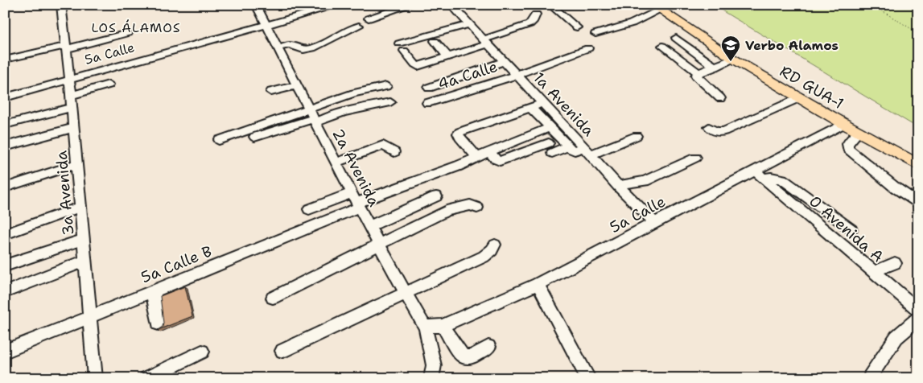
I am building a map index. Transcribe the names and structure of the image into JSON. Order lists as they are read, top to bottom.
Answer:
{
  "streets": {
    "main road": ["RD GUA-1"],
    "street": [
      "5a Calle",
      "4a Calle",
      "1a Avenida",
      "2a Avenida",
      "3a Avenida",
      "0 Avenida A",
      "5a Calle B"
    ]
  },
  "crossings": [
    ["5a Calle", "RD GUA-1"],
    ["5a Calle", "1a Avenida"],
    ["5a Calle", "2a Avenida"],
    ["5a Calle", "3a Avenida"],
    ["5a Calle", "0 Avenida A"],
    ["4a Calle", "1a Avenida"],
    ["2a Avenida", "5a Calle B"],
    ["3a Avenida", "5a Calle B"]
  ],
  "districts": ["LOS ÁLAMOS"],
  "places": {
    "school or university": ["Verbo Alamos"]
  }
}
